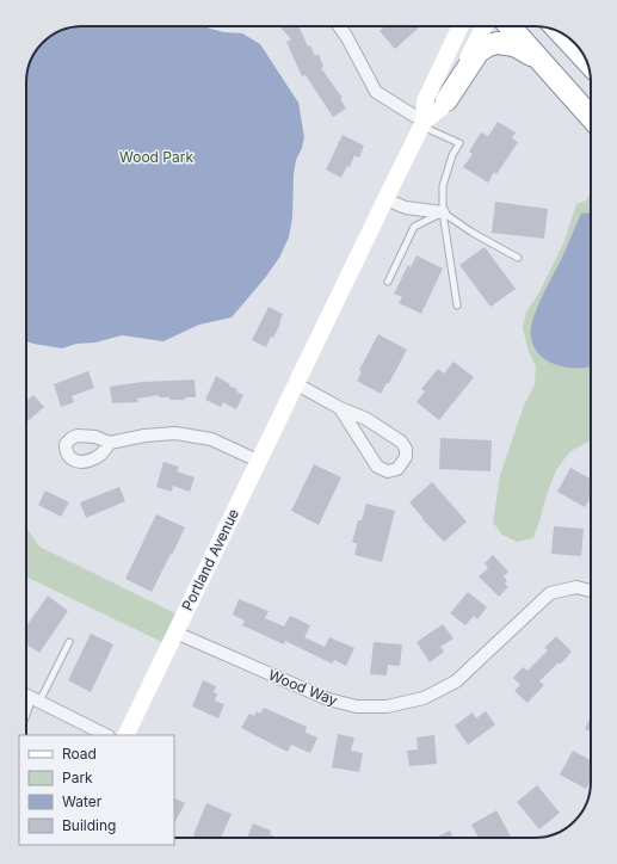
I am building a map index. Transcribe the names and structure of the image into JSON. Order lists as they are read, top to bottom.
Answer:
{
  "streets": {
    "street": ["Portland Avenue", "Wood Way"]
  },
  "crossings": [
    ["Portland Avenue", "Wood Way"]
  ],
  "parks": ["Wood Park"],
  "legend": [
    "Road",
    "Park",
    "Water",
    "Building"
  ]
}
